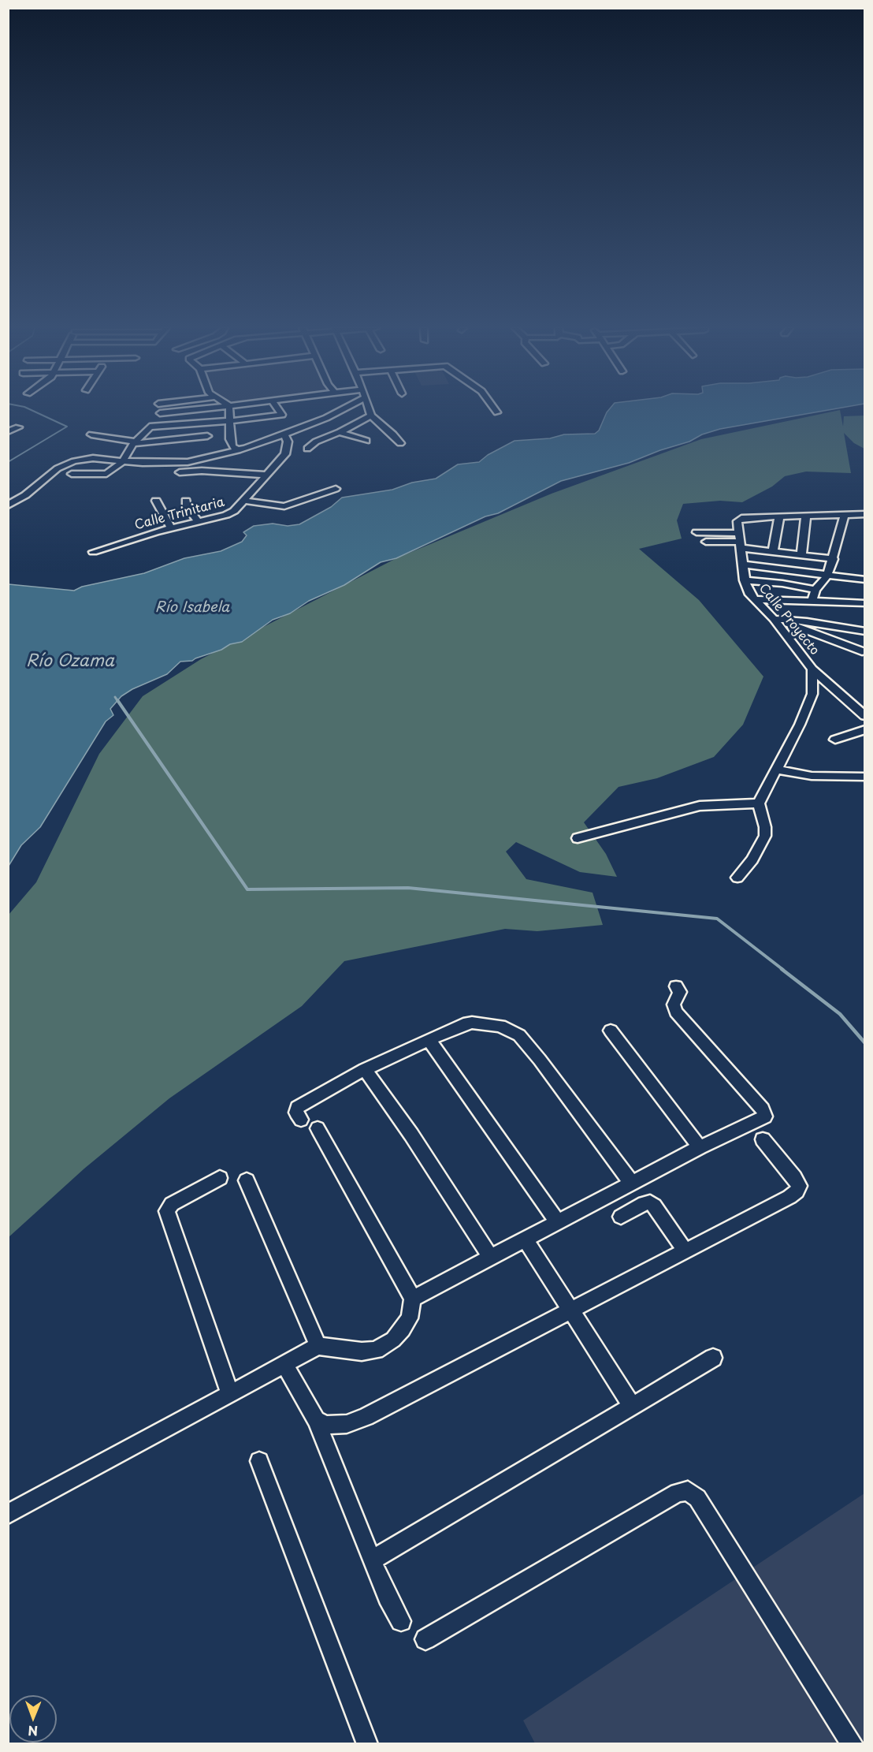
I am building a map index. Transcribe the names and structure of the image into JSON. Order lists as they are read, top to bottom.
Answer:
{
  "streets": {
    "street": ["Calle Trinitaria", "Calle Proyecto"]
  },
  "water": ["Río Isabela", "Río Ozama"],
  "north": "bottom"
}
